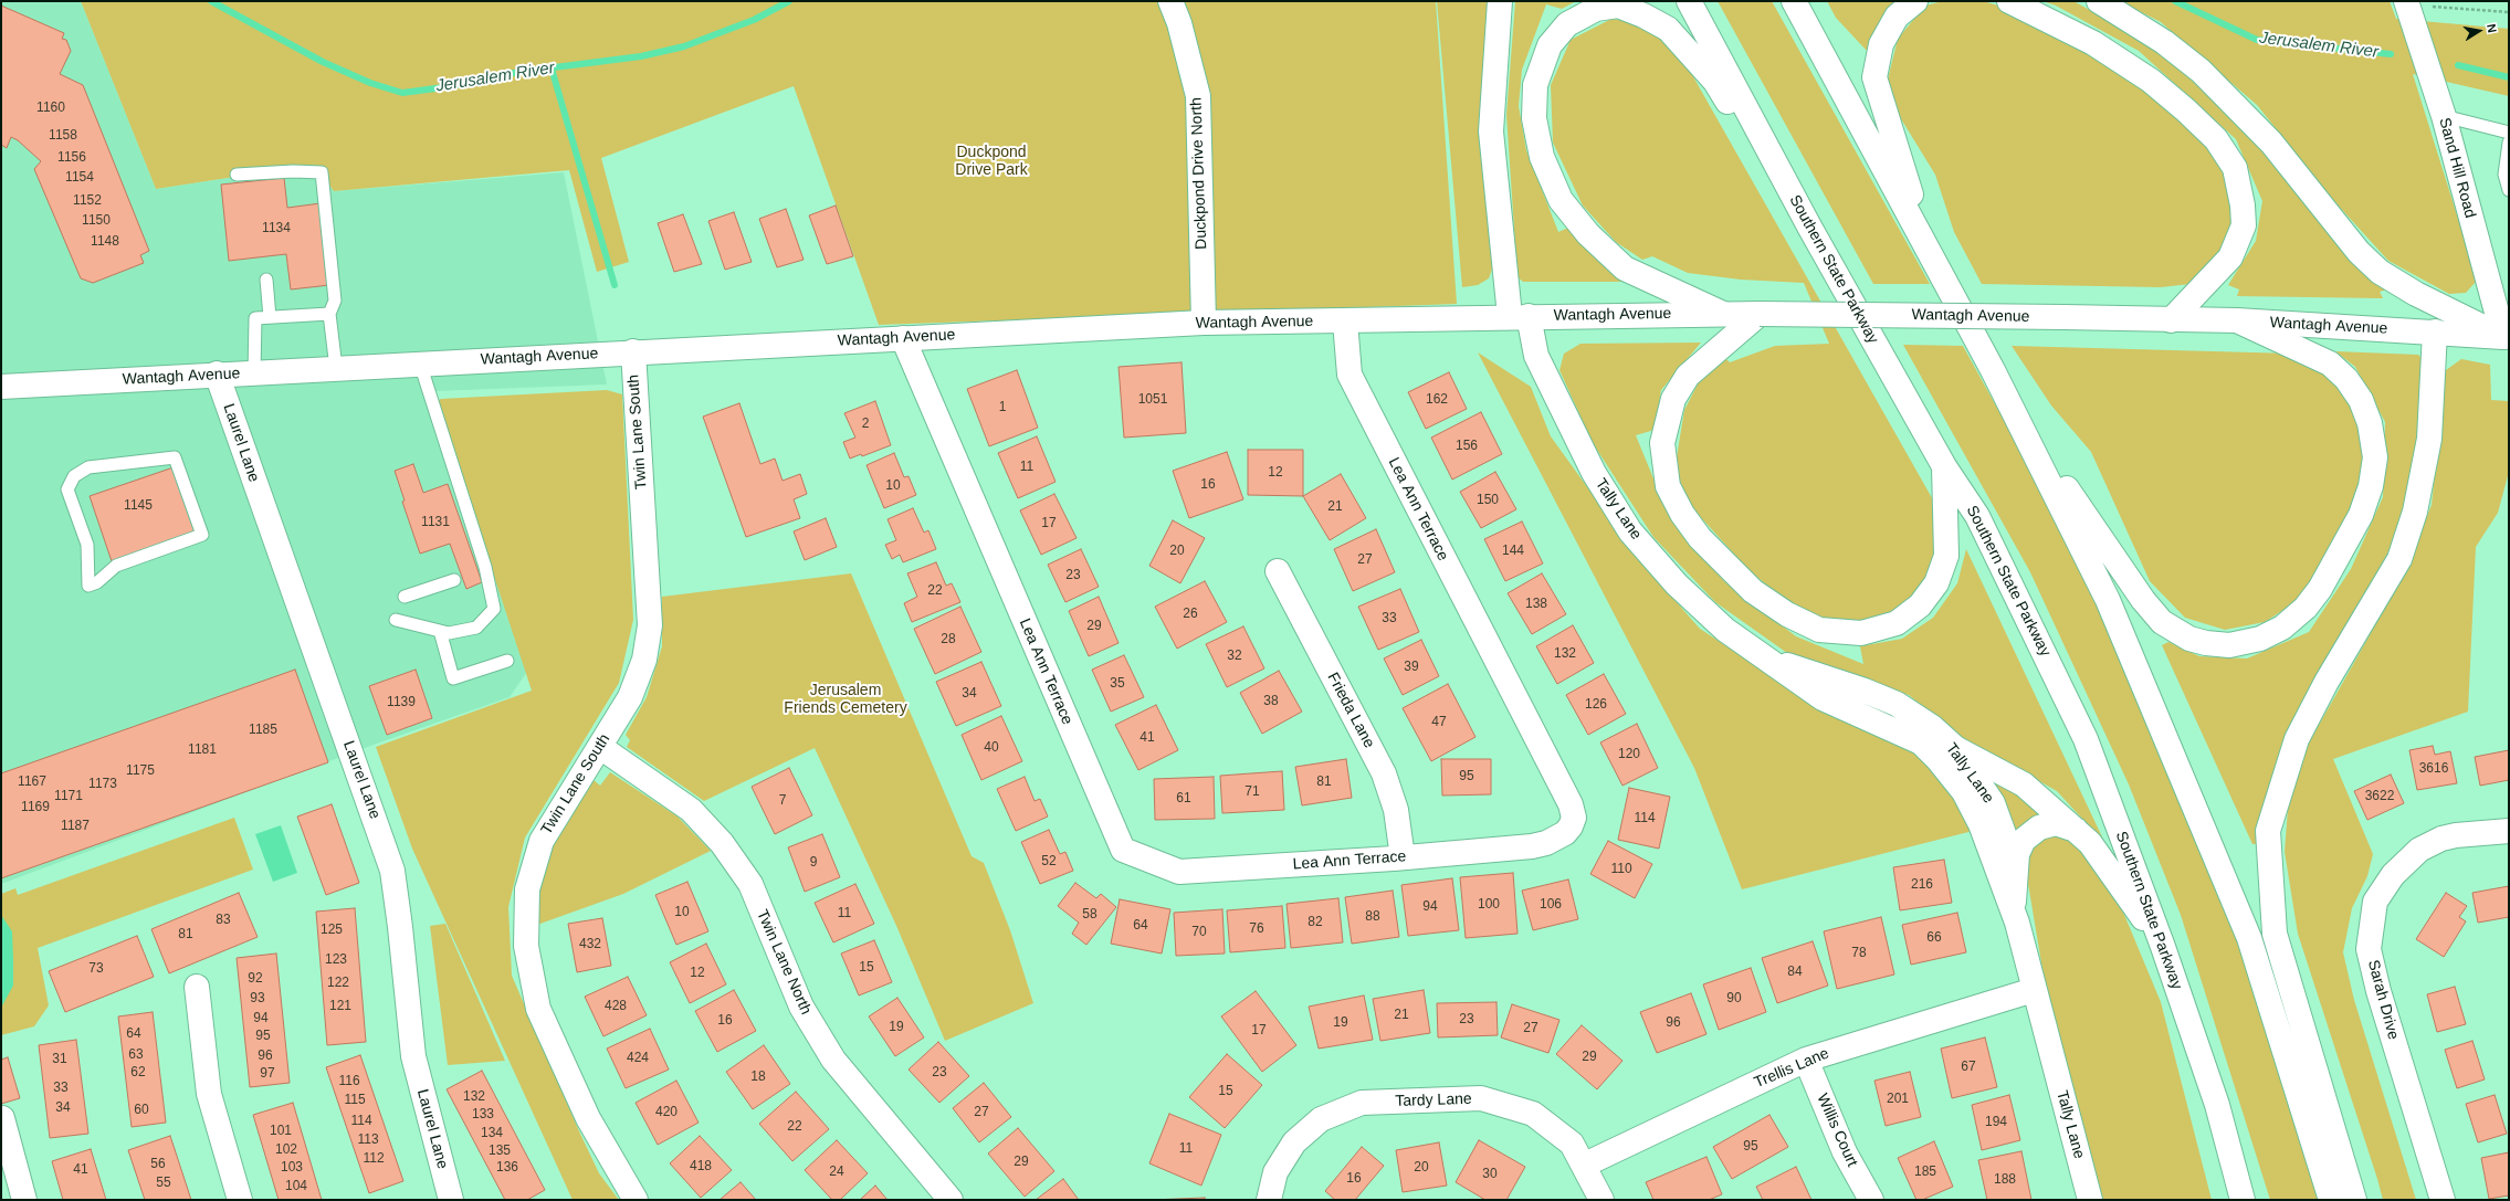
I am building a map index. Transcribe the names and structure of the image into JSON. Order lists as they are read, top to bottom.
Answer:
{
  "streets": {
    "main road": [
      "Sand Hill Road",
      "Duckpond Drive North",
      "Southern State Parkway",
      "Wantagh Avenue",
      "Twin Lane South",
      "Laurel Lane",
      "Lea Ann Terrace",
      "Tally Lane",
      "Frieda Lane",
      "Twin Lane North",
      "Sarah Drive",
      "Trellis Lane",
      "Tardy Lane",
      "Willis Court"
    ]
  },
  "crossings": [
    ["Sand Hill Road", "Wantagh Avenue"],
    ["Duckpond Drive North", "Wantagh Avenue"],
    ["Wantagh Avenue", "Twin Lane South"],
    ["Wantagh Avenue", "Laurel Lane"],
    ["Wantagh Avenue", "Lea Ann Terrace"],
    ["Wantagh Avenue", "Tally Lane"],
    ["Twin Lane South", "Twin Lane North"],
    ["Lea Ann Terrace", "Frieda Lane"],
    ["Tally Lane", "Trellis Lane"],
    ["Trellis Lane", "Tardy Lane"],
    ["Trellis Lane", "Willis Court"]
  ],
  "water": ["Jerusalem River"],
  "parks": ["Duckpond Drive Park", "Jerusalem Friends Cemetery"],
  "house_numbers": [
    "1160",
    "1158",
    "1156",
    "1154",
    "1152",
    "1150",
    "1134",
    "1148",
    "1051",
    "162",
    "1",
    "2",
    "156",
    "11",
    "12",
    "16",
    "10",
    "150",
    "1145",
    "21",
    "1131",
    "17",
    "20",
    "144",
    "27",
    "23",
    "22",
    "138",
    "26",
    "33",
    "29",
    "28",
    "132",
    "32",
    "39",
    "35",
    "34",
    "38",
    "1139",
    "126",
    "47",
    "1185",
    "41",
    "40",
    "1181",
    "120",
    "3616",
    "1175",
    "95",
    "1167",
    "81",
    "1173",
    "71",
    "1171",
    "3622",
    "61",
    "7",
    "1169",
    "114",
    "1187",
    "52",
    "9",
    "110",
    "216",
    "100",
    "106",
    "94",
    "10",
    "11",
    "58",
    "88",
    "83",
    "82",
    "64",
    "76",
    "125",
    "70",
    "81",
    "66",
    "432",
    "78",
    "123",
    "15",
    "73",
    "84",
    "12",
    "92",
    "122",
    "93",
    "90",
    "121",
    "428",
    "21",
    "94",
    "23",
    "16",
    "19",
    "96",
    "19",
    "27",
    "17",
    "64",
    "95",
    "63",
    "96",
    "29",
    "424",
    "31",
    "67",
    "62",
    "23",
    "97",
    "18",
    "116",
    "33",
    "15",
    "132",
    "201",
    "115",
    "34",
    "60",
    "420",
    "27",
    "133",
    "114",
    "194",
    "22",
    "101",
    "134",
    "113",
    "95",
    "11",
    "102",
    "135",
    "112",
    "29",
    "56",
    "418",
    "103",
    "136",
    "20",
    "41",
    "24",
    "185",
    "30",
    "16",
    "188",
    "55",
    "104"
  ],
  "north": "right"
}
